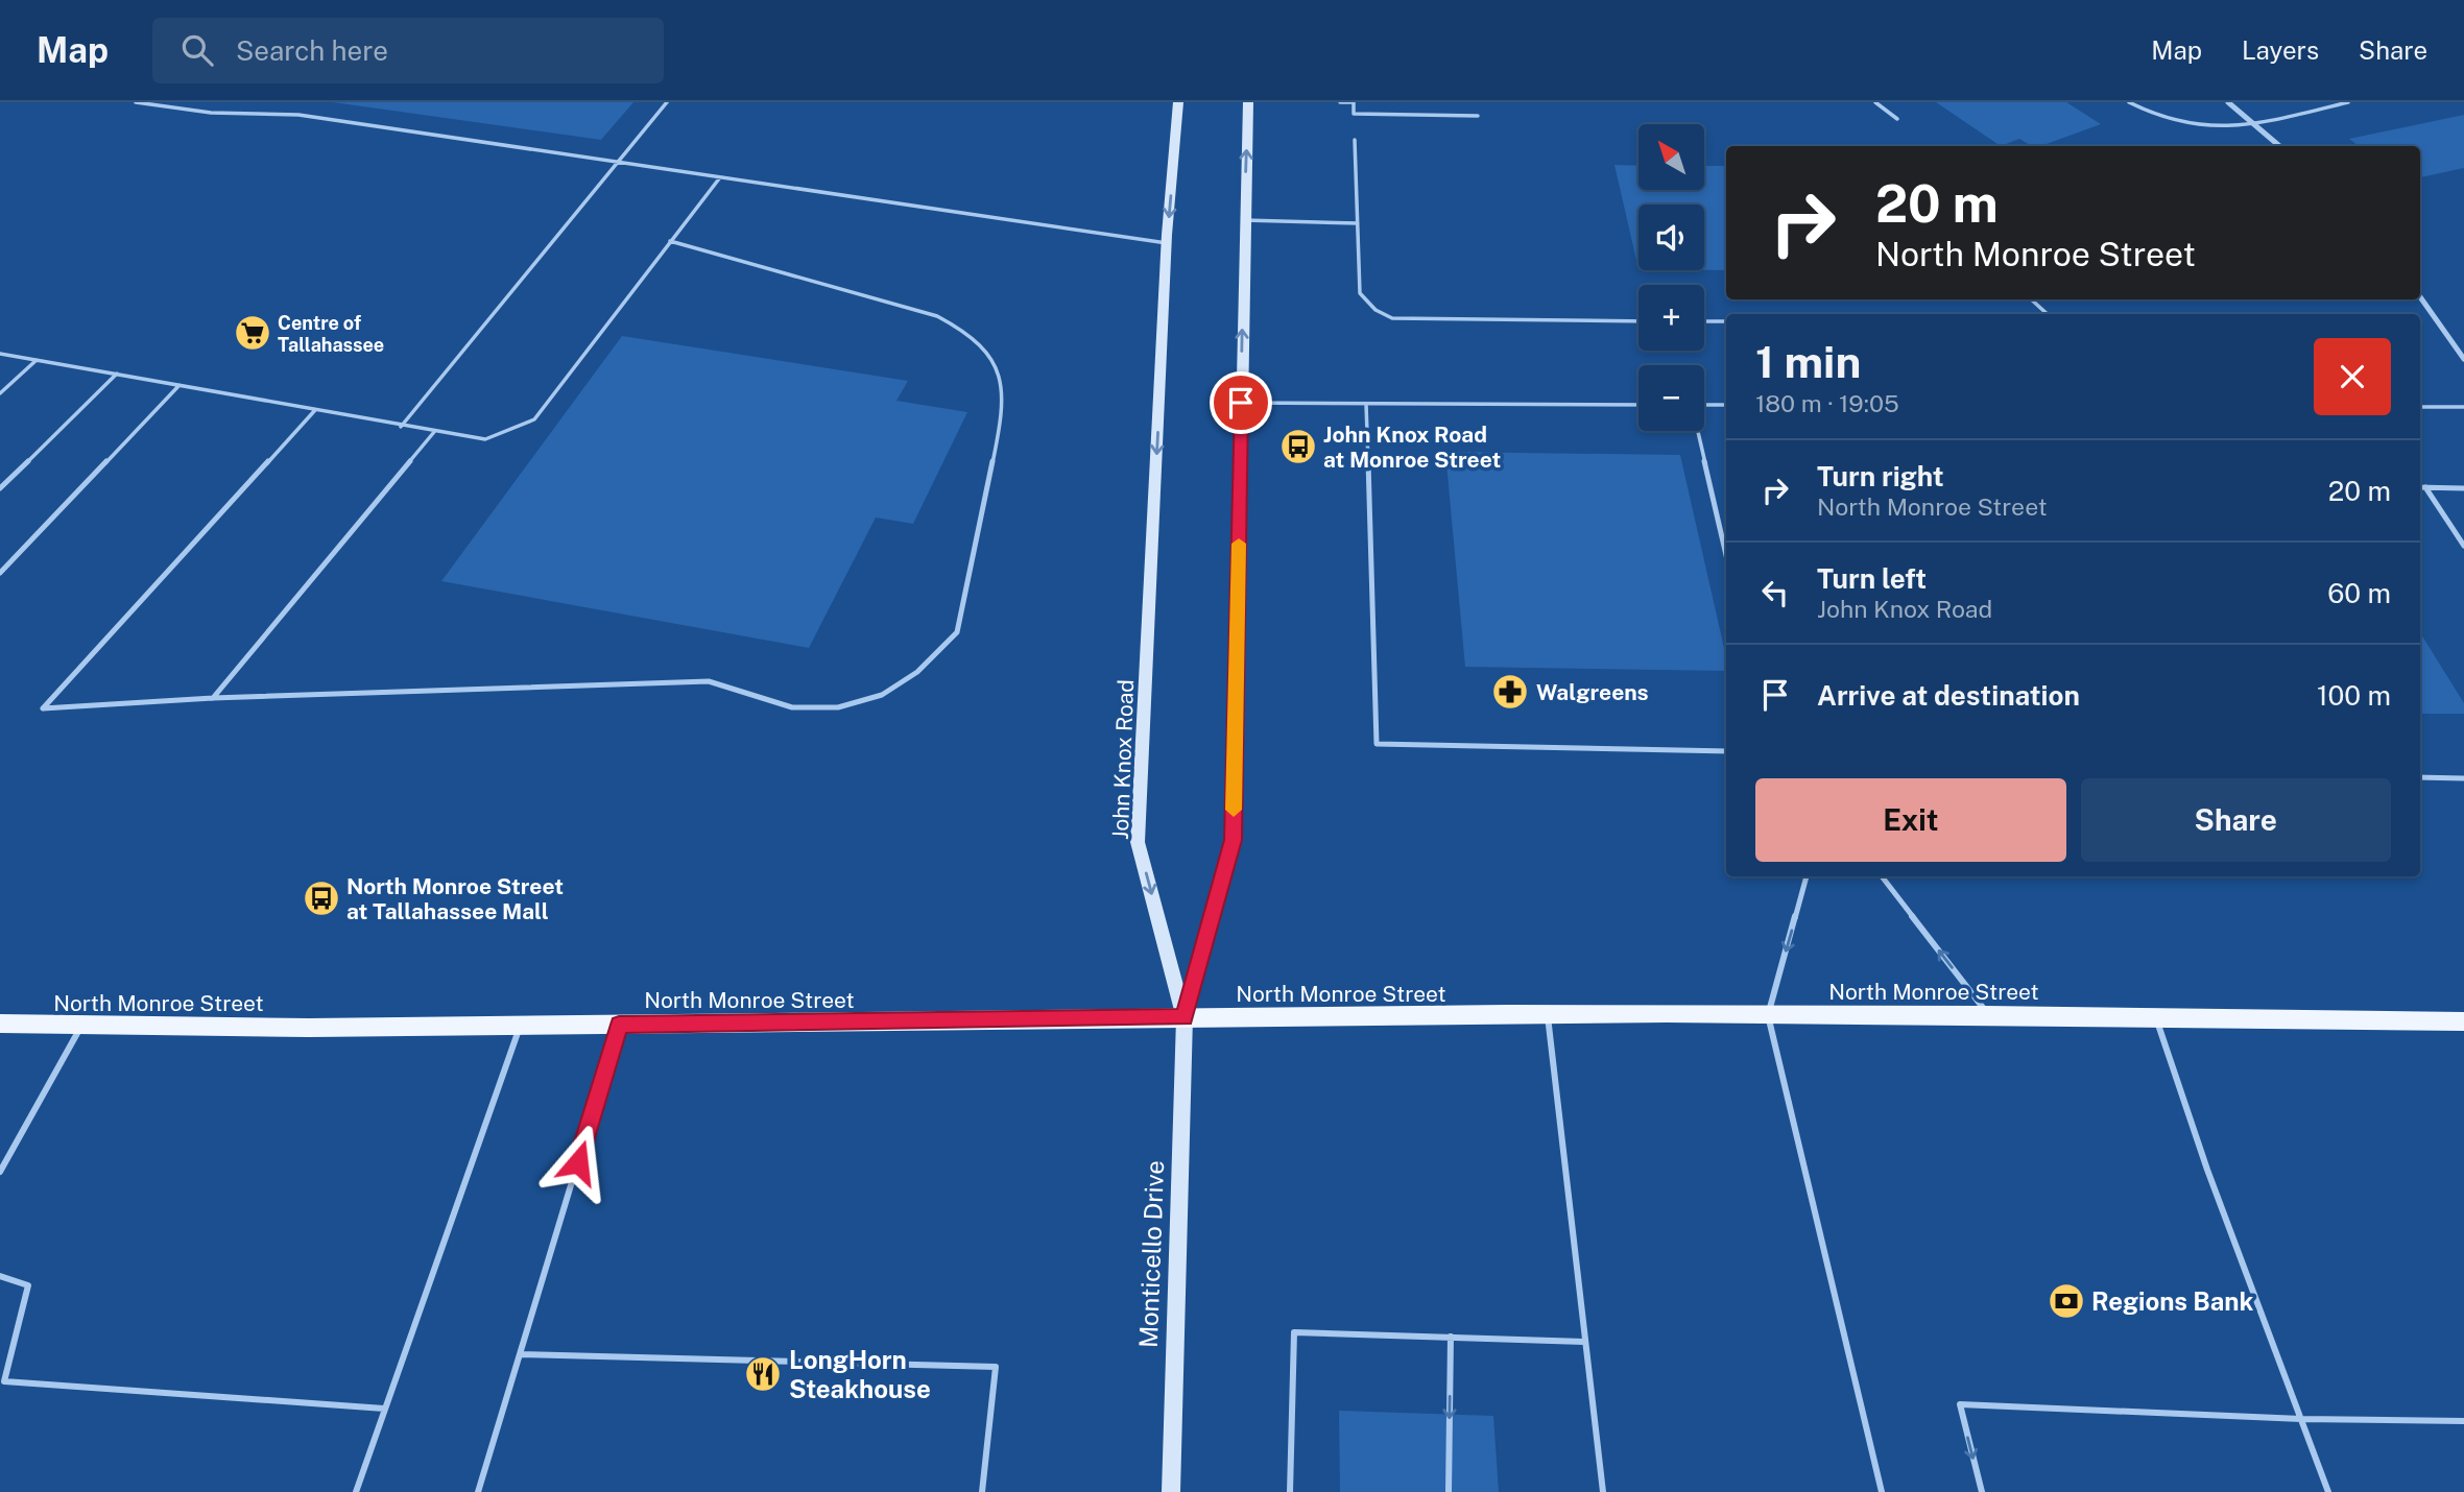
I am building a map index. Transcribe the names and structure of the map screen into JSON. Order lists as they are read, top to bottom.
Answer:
{
  "streets": {
    "main road": ["John Knox Road", "North Monroe Street", "Monticello Drive"]
  },
  "crossings": [
    ["John Knox Road", "North Monroe Street"],
    ["John Knox Road", "Monticello Drive"],
    ["North Monroe Street", "Monticello Drive"]
  ],
  "places": {
    "supermarket": ["Centre of Tallahassee"],
    "bus stop": ["John Knox Road at Monroe Street", "North Monroe Street at Tallahassee Mall"],
    "pharmacy": ["Walgreens"],
    "bank": ["Regions Bank"],
    "restaurant": ["LongHorn Steakhouse"]
  },
  "north": "top left",
  "page": {
    "header": "Map",
    "search": "Search here",
    "nav": ["Map", "Layers", "Share"],
    "map_buttons": ["+", "−"],
    "turn": ["20 m", "North Monroe Street"],
    "heading": ["1 min", "180 m · 19:05"],
    "list": [
      {
        "name": "Turn right",
        "note": "North Monroe Street",
        "value": "20 m"
      },
      {
        "name": "Turn left",
        "note": "John Knox Road",
        "value": "60 m"
      },
      {
        "name": "Arrive at destination",
        "value": "100 m"
      }
    ],
    "buttons": ["Exit", "Share"]
  }
}
